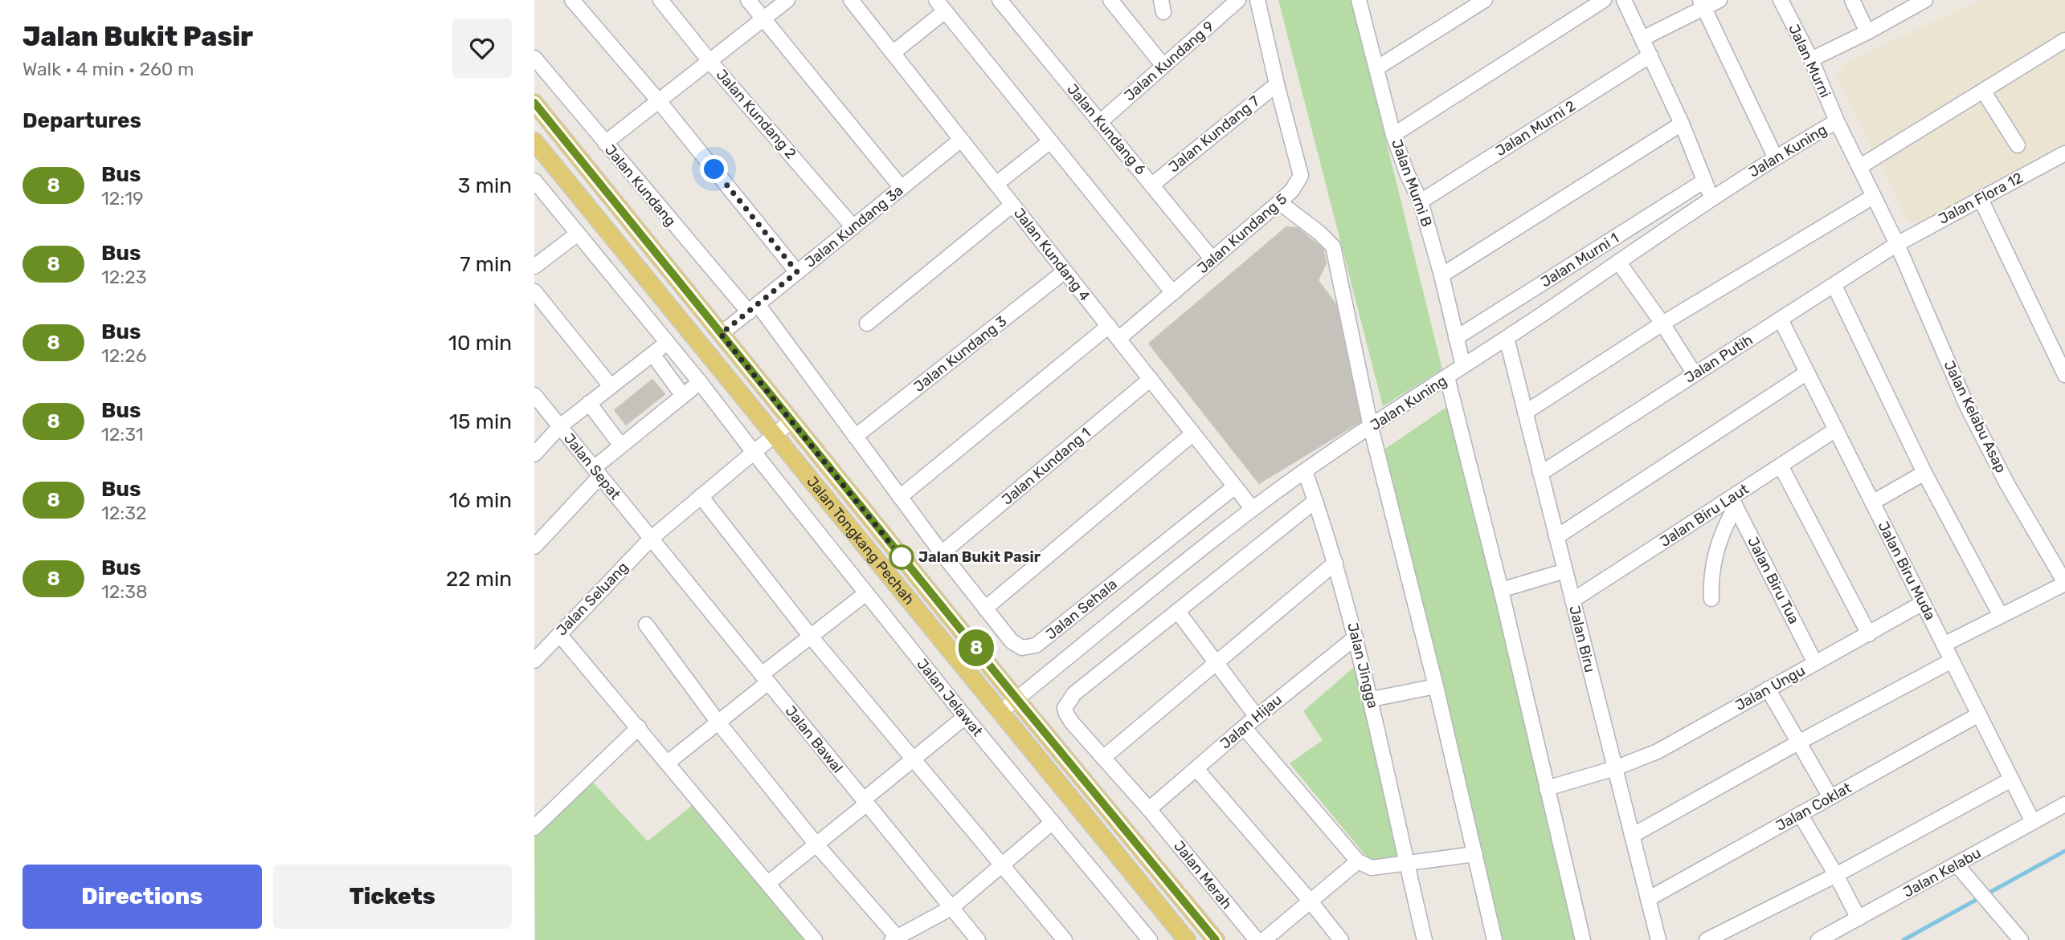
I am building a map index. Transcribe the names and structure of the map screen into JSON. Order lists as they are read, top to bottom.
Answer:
{
  "streets": {
    "main road": ["Jalan Tongkang Pechah"],
    "street": [
      "Jalan Kundang 9",
      "Jalan Murni",
      "Jalan Kundang 2",
      "Jalan Murni 2",
      "Jalan Kundang 6",
      "Jalan Kundang 7",
      "Jalan Kuning",
      "Jalan Murni B",
      "Jalan Kundang",
      "Jalan Flora 12",
      "Jalan Kundang 3a",
      "Jalan Kundang 5",
      "Jalan Kundang 4",
      "Jalan Murni 1",
      "Jalan Kundang 3",
      "Jalan Putih",
      "Jalan Kelabu Asap",
      "Jalan Sepat",
      "Jalan Kundang 1",
      "Jalan Biru Laut",
      "Jalan Biru Muda",
      "Jalan Biru Tua",
      "Jalan Seluang",
      "Jalan Sehala",
      "Jalan Biru",
      "Jalan Jingga",
      "Jalan Ungu",
      "Jalan Jelawat",
      "Jalan Hijau",
      "Jalan Bawal",
      "Jalan Coklat",
      "Jalan Kelabu",
      "Jalan Merah"
    ]
  },
  "crossings": [
    ["Jalan Kundang 9", "Jalan Kundang 6"],
    ["Jalan Murni", "Jalan Kuning"],
    ["Jalan Murni", "Jalan Flora 12"],
    ["Jalan Murni", "Jalan Putih"],
    ["Jalan Murni", "Jalan Kelabu Asap"],
    ["Jalan Kundang 2", "Jalan Kundang 3a"],
    ["Jalan Murni 2", "Jalan Murni B"],
    ["Jalan Kundang 6", "Jalan Kundang 7"],
    ["Jalan Kundang 6", "Jalan Kundang 5"],
    ["Jalan Kundang 7", "Jalan Kundang 5"],
    ["Jalan Kuning", "Jalan Murni B"],
    ["Jalan Kuning", "Jalan Kundang 4"],
    ["Jalan Kuning", "Jalan Tongkang Pechah"],
    ["Jalan Kuning", "Jalan Biru"],
    ["Jalan Kuning", "Jalan Jingga"],
    ["Jalan Murni B", "Jalan Murni 1"],
    ["Jalan Kundang", "Jalan Kundang 3a"],
    ["Jalan Kundang", "Jalan Kundang 3"],
    ["Jalan Kundang", "Jalan Kundang 1"],
    ["Jalan Kundang", "Jalan Sehala"],
    ["Jalan Flora 12", "Jalan Putih"],
    ["Jalan Flora 12", "Jalan Kelabu Asap"],
    ["Jalan Kundang 3a", "Jalan Kundang 4"],
    ["Jalan Kundang 3a", "Jalan Tongkang Pechah"],
    ["Jalan Kundang 5", "Jalan Kundang 4"],
    ["Jalan Kundang 4", "Jalan Kundang 3"],
    ["Jalan Kundang 4", "Jalan Kundang 1"],
    ["Jalan Kundang 4", "Jalan Sehala"],
    ["Jalan Putih", "Jalan Kelabu Asap"],
    ["Jalan Putih", "Jalan Biru Muda"],
    ["Jalan Putih", "Jalan Biru"],
    ["Jalan Sepat", "Jalan Seluang"],
    ["Jalan Sepat", "Jalan Bawal"],
    ["Jalan Kundang 1", "Jalan Sehala"],
    ["Jalan Biru Laut", "Jalan Biru Muda"],
    ["Jalan Biru Laut", "Jalan Biru Tua"],
    ["Jalan Biru Laut", "Jalan Biru"],
    ["Jalan Tongkang Pechah", "Jalan Seluang"],
    ["Jalan Biru Muda", "Jalan Ungu"],
    ["Jalan Biru Muda", "Jalan Coklat"],
    ["Jalan Biru Muda", "Jalan Kelabu"],
    ["Jalan Biru Tua", "Jalan Ungu"],
    ["Jalan Seluang", "Jalan Jelawat"],
    ["Jalan Seluang", "Jalan Bawal"],
    ["Jalan Biru", "Jalan Ungu"],
    ["Jalan Biru", "Jalan Coklat"],
    ["Jalan Jingga", "Jalan Hijau"],
    ["Jalan Hijau", "Jalan Merah"]
  ],
  "places": ["Jalan Bukit Pasir"],
  "lines": ["bus line 8"],
  "page": {
    "heading": [
      ["Jalan Bukit Pasir", "Walk · 4 min · 260 m"],
      "Departures"
    ],
    "on_map": "8",
    "list": [
      {
        "mark": "8",
        "name": "Bus",
        "note": "12:19",
        "value": "3 min"
      },
      {
        "mark": "8",
        "name": "Bus",
        "note": "12:23",
        "value": "7 min"
      },
      {
        "mark": "8",
        "name": "Bus",
        "note": "12:26",
        "value": "10 min"
      },
      {
        "mark": "8",
        "name": "Bus",
        "note": "12:31",
        "value": "15 min"
      },
      {
        "mark": "8",
        "name": "Bus",
        "note": "12:32",
        "value": "16 min"
      },
      {
        "mark": "8",
        "name": "Bus",
        "note": "12:38",
        "value": "22 min"
      }
    ],
    "buttons": ["Directions", "Tickets"]
  }
}
